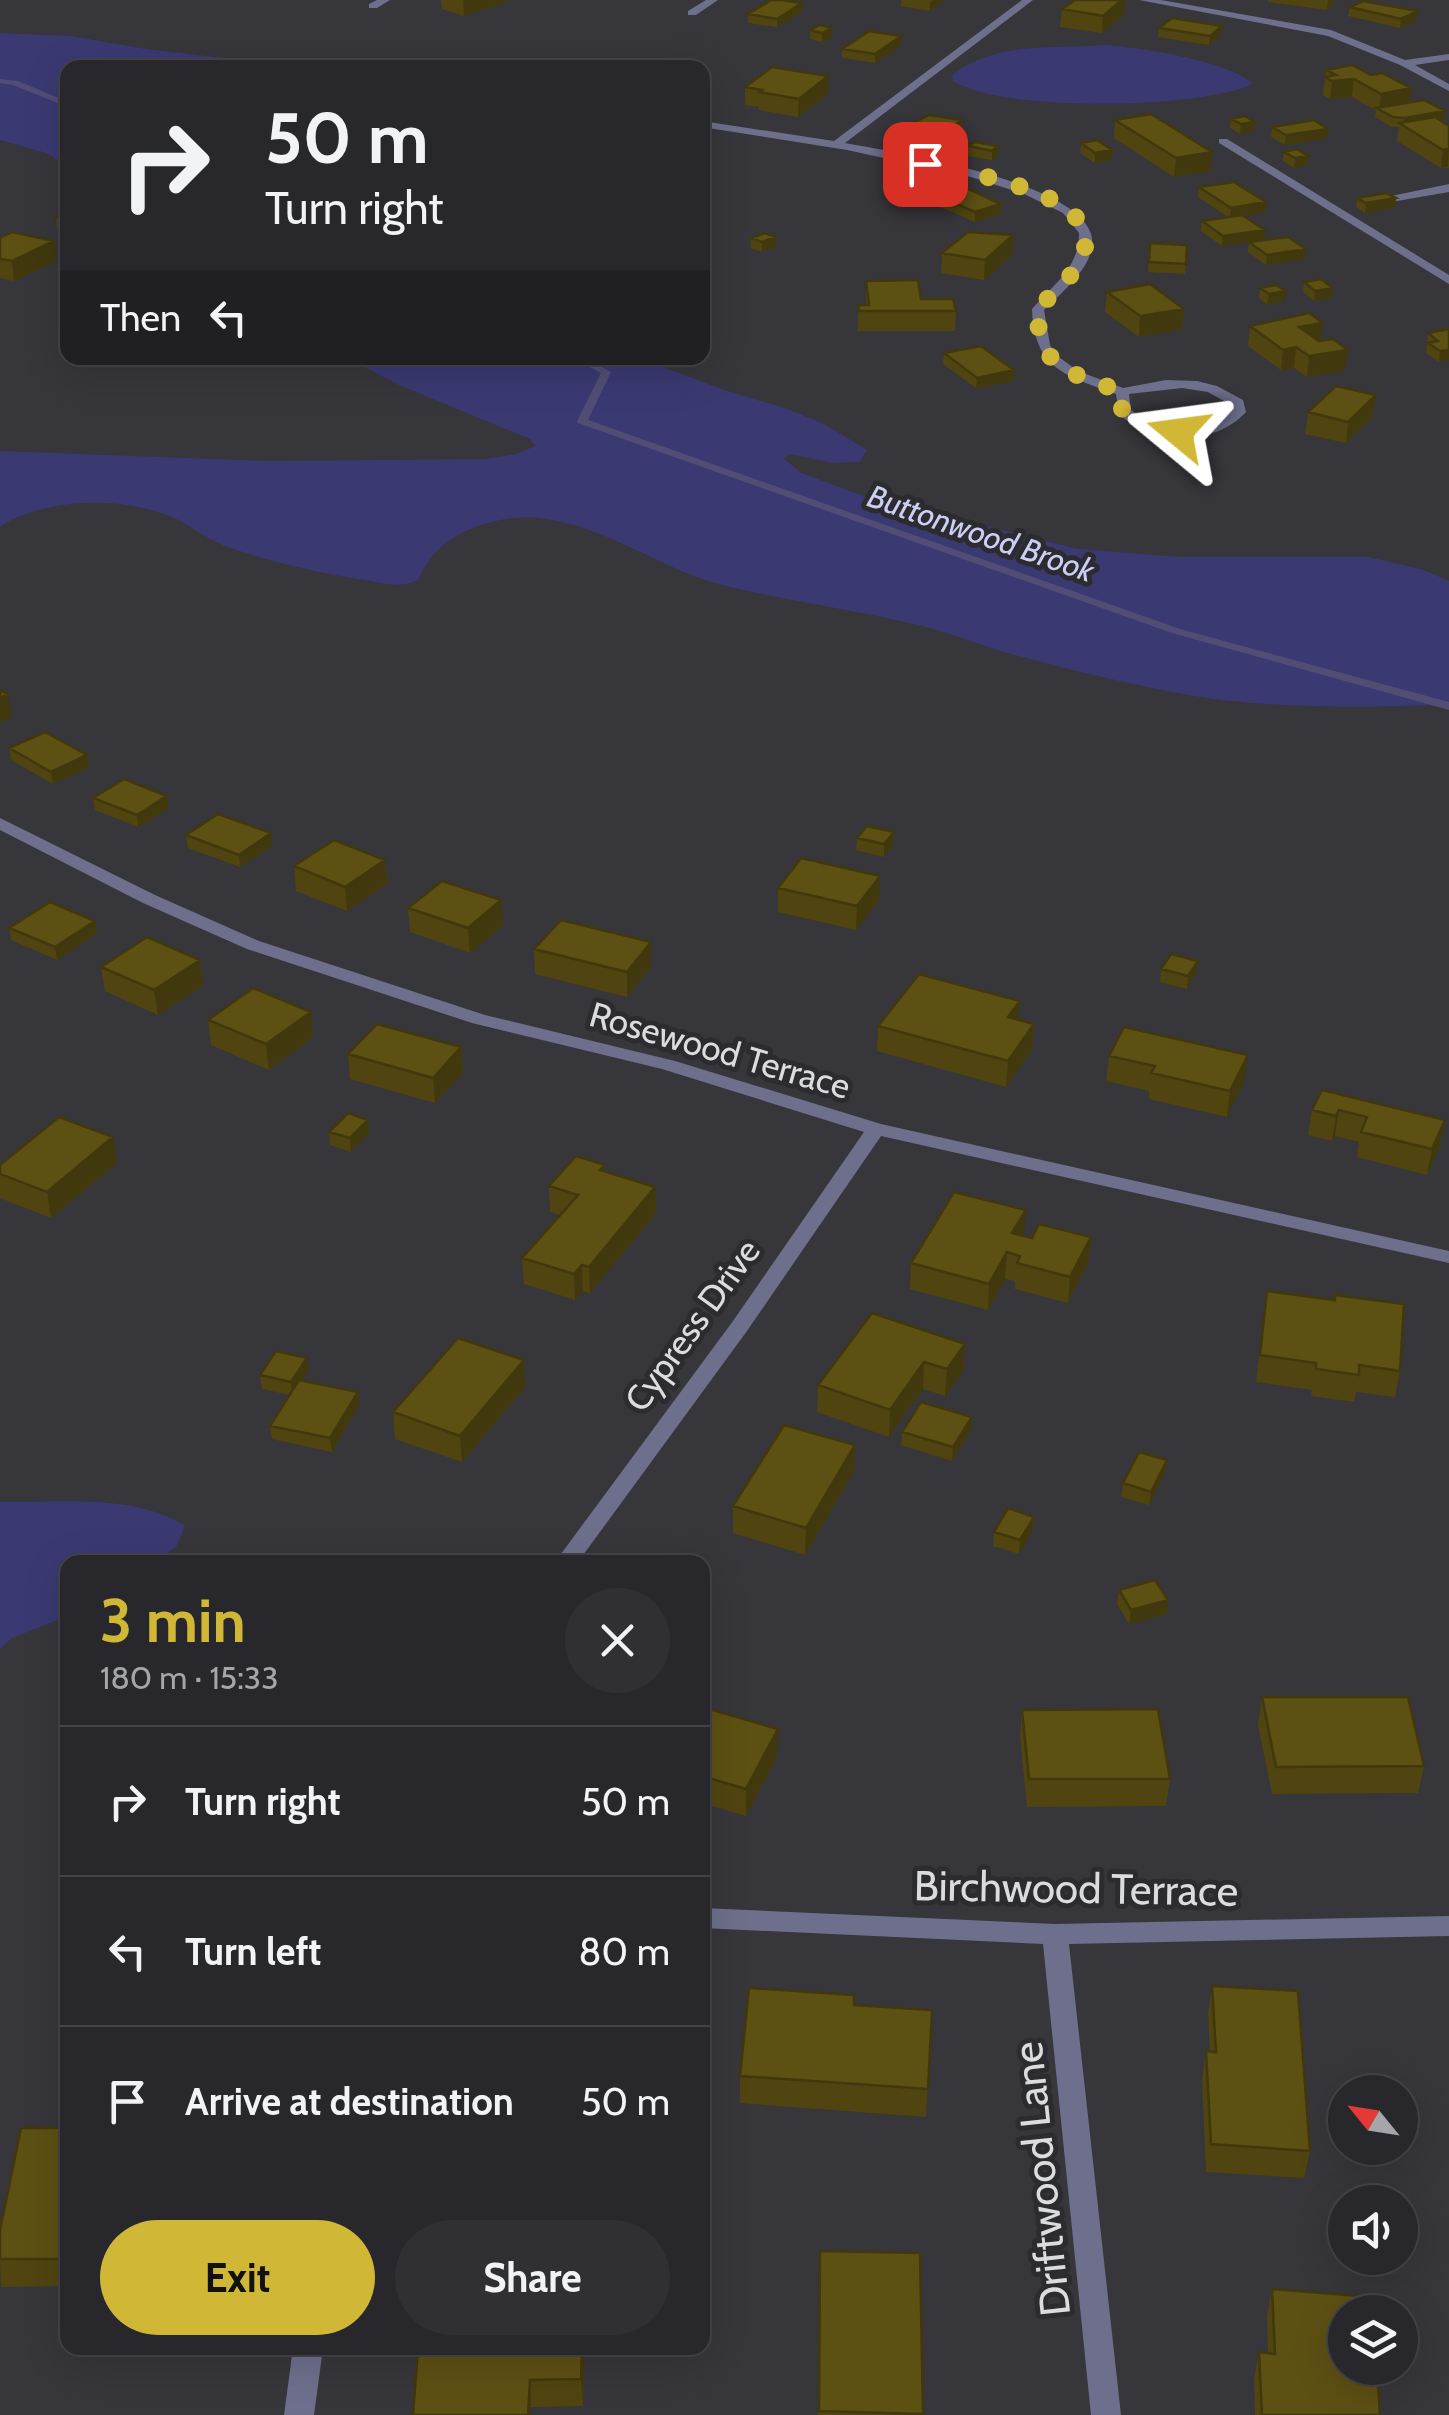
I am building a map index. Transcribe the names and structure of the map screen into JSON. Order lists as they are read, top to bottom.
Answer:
{
  "streets": {
    "street": [
      "Rosewood Terrace",
      "Cypress Drive",
      "Birchwood Terrace",
      "Driftwood Lane"
    ]
  },
  "crossings": [
    ["Rosewood Terrace", "Cypress Drive"],
    ["Birchwood Terrace", "Driftwood Lane"]
  ],
  "water": ["Buttonwood Brook"],
  "north": "top left",
  "page": {
    "turn": ["50 m", "Turn right"],
    "then": "Then",
    "heading": ["3 min", "180 m · 15:33"],
    "list": [
      {
        "name": "Turn right",
        "value": "50 m"
      },
      {
        "name": "Turn left",
        "value": "80 m"
      },
      {
        "name": "Arrive at destination",
        "value": "50 m"
      }
    ],
    "buttons": ["Exit", "Share"]
  }
}
